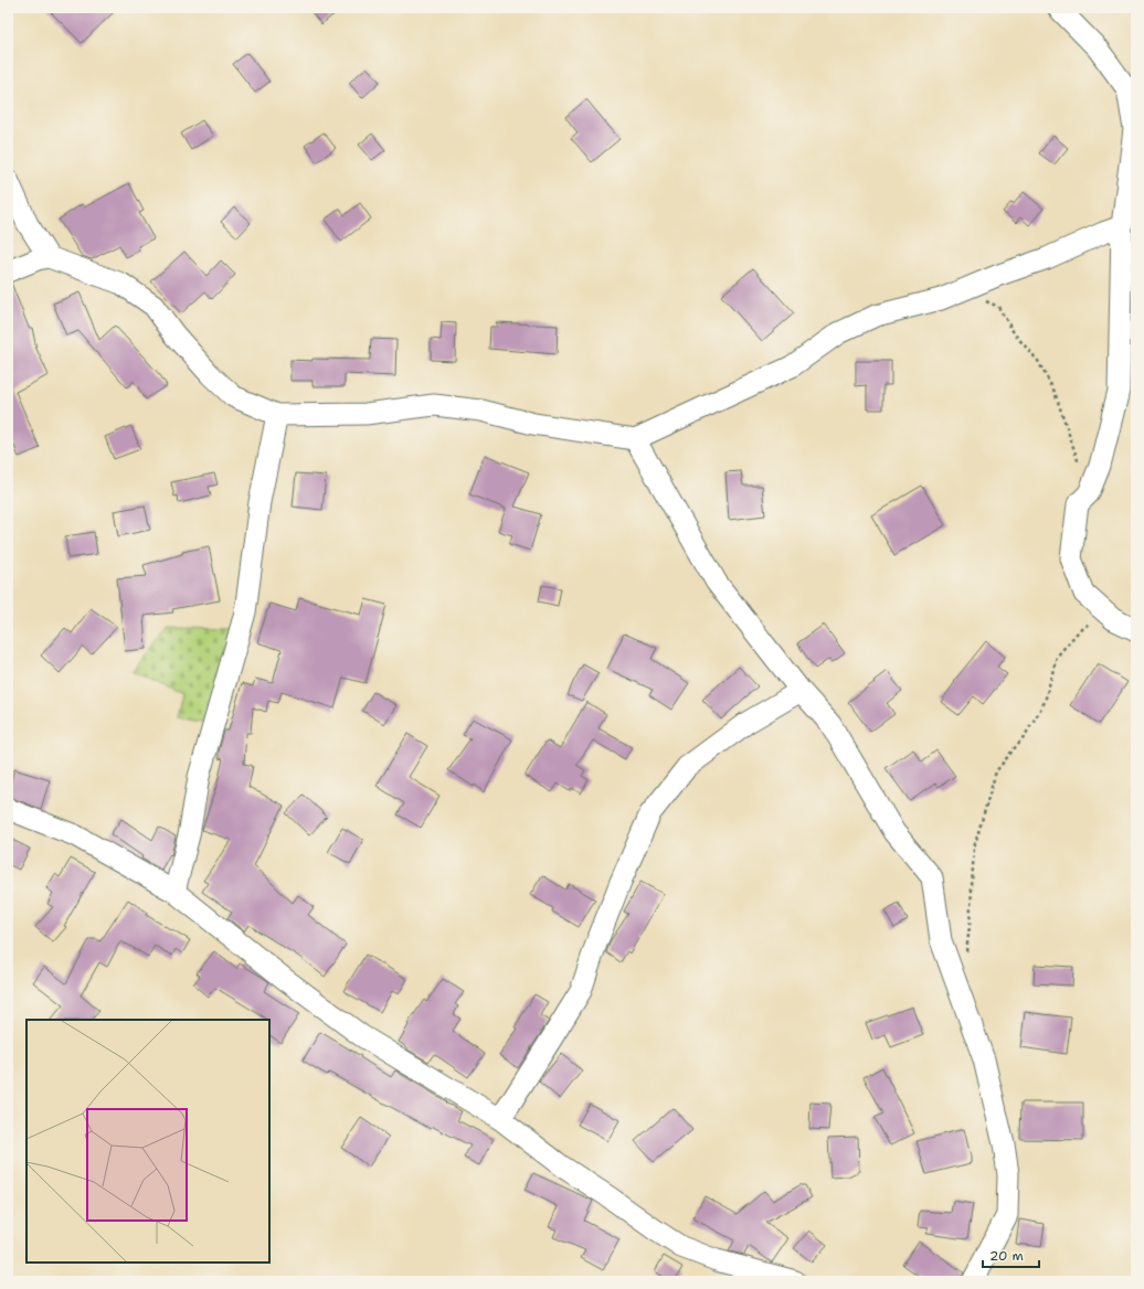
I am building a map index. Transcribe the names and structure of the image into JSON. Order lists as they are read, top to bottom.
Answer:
{
  "scale_bar": "20 m"
}
